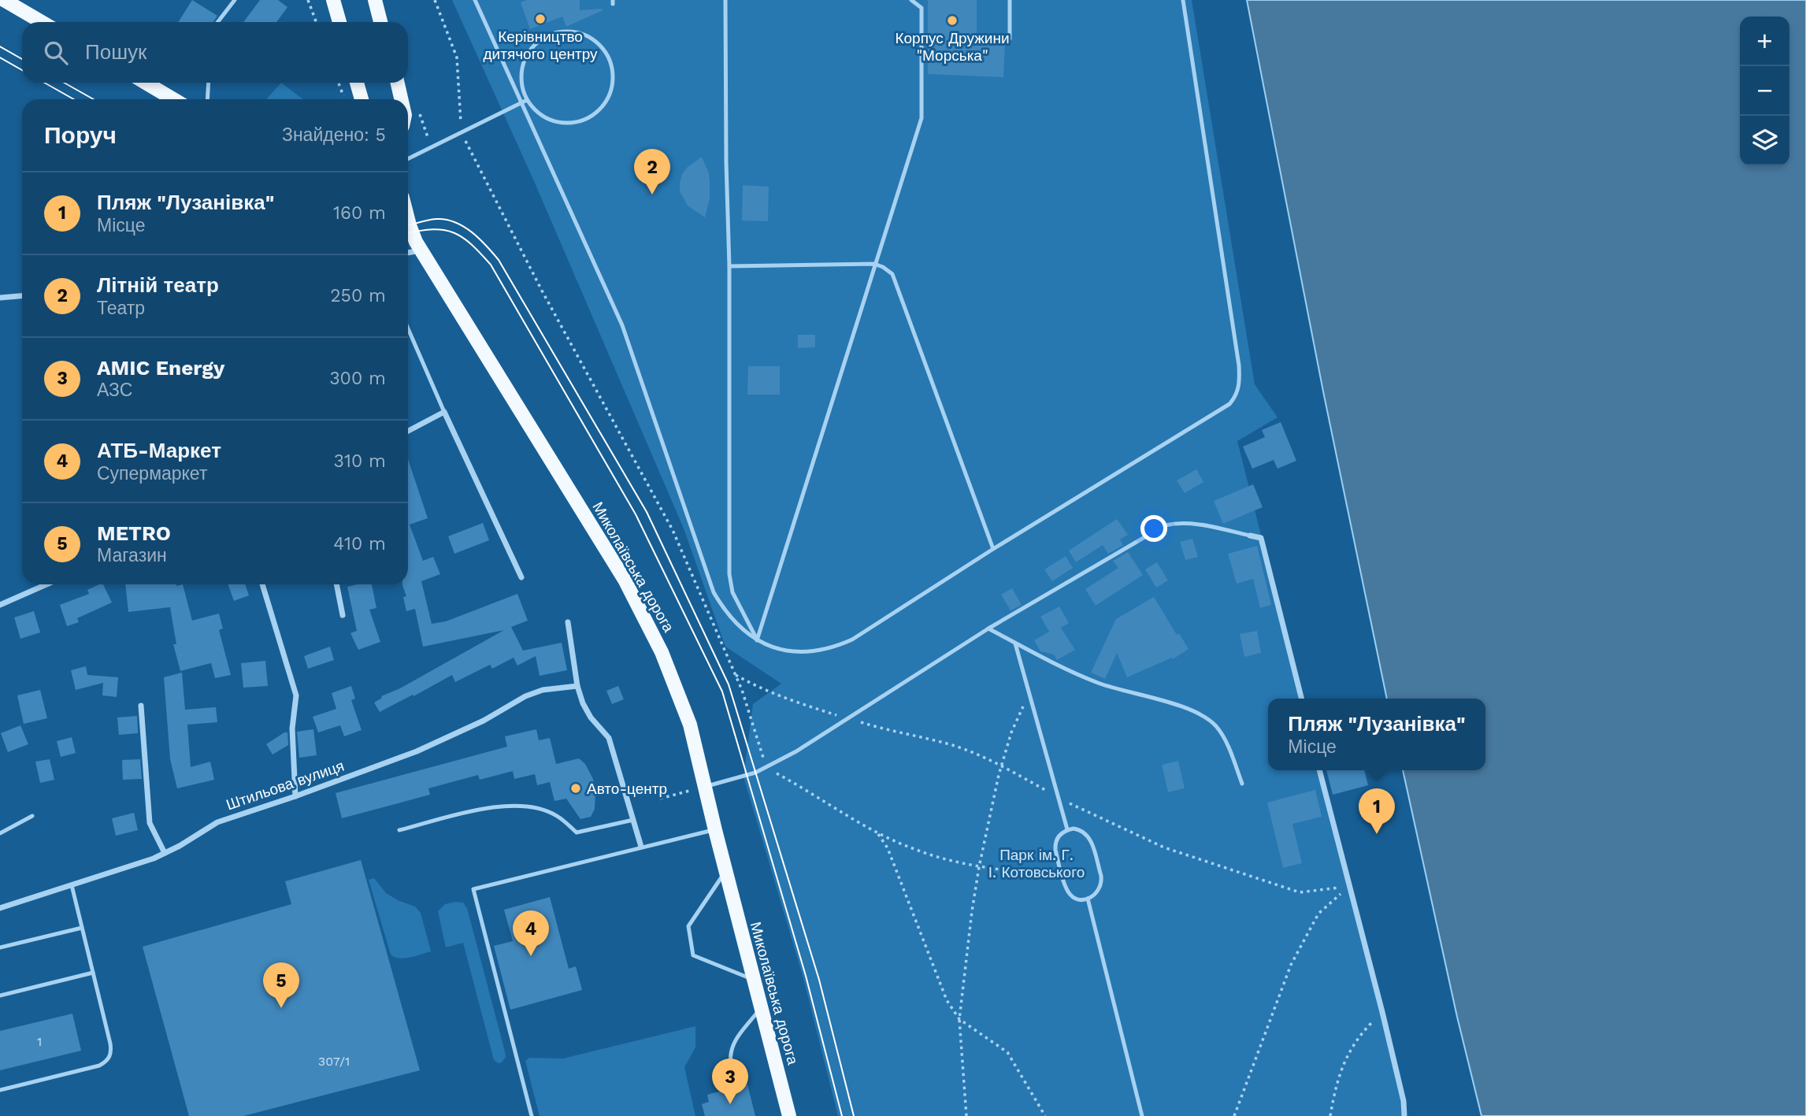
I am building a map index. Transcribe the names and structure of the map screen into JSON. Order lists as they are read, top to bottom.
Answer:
{
  "streets": {
    "main road": ["Миколаївська дорога"],
    "street": ["Штильова вулиця"]
  },
  "parks": ["Парк ім. Г. І. Котовського"],
  "places": ["Керівництво дитячого центру", "Корпус Дружини \"Морська\"", "Авто-центр"],
  "house_numbers": ["1", "307/1"],
  "page": {
    "map_buttons": ["+", "−"],
    "search": "Пошук",
    "heading": ["Поруч", "Знайдено: 5"],
    "pins": [
      "2",
      "1",
      "4",
      "5",
      "3"
    ],
    "list": [
      {
        "mark": "1",
        "name": "Пляж \"Лузанівка\"",
        "note": "Місце",
        "value": "160 m"
      },
      {
        "mark": "2",
        "name": "Літній театр",
        "note": "Театр",
        "value": "250 m"
      },
      {
        "mark": "3",
        "name": "AMIC Energy",
        "note": "АЗС",
        "value": "300 m"
      },
      {
        "mark": "4",
        "name": "АТБ-Маркет",
        "note": "Супермаркет",
        "value": "310 m"
      },
      {
        "mark": "5",
        "name": "METRO",
        "note": "Магазин",
        "value": "410 m"
      }
    ],
    "popup": ["Пляж \"Лузанівка\"", "Місце"]
  }
}
